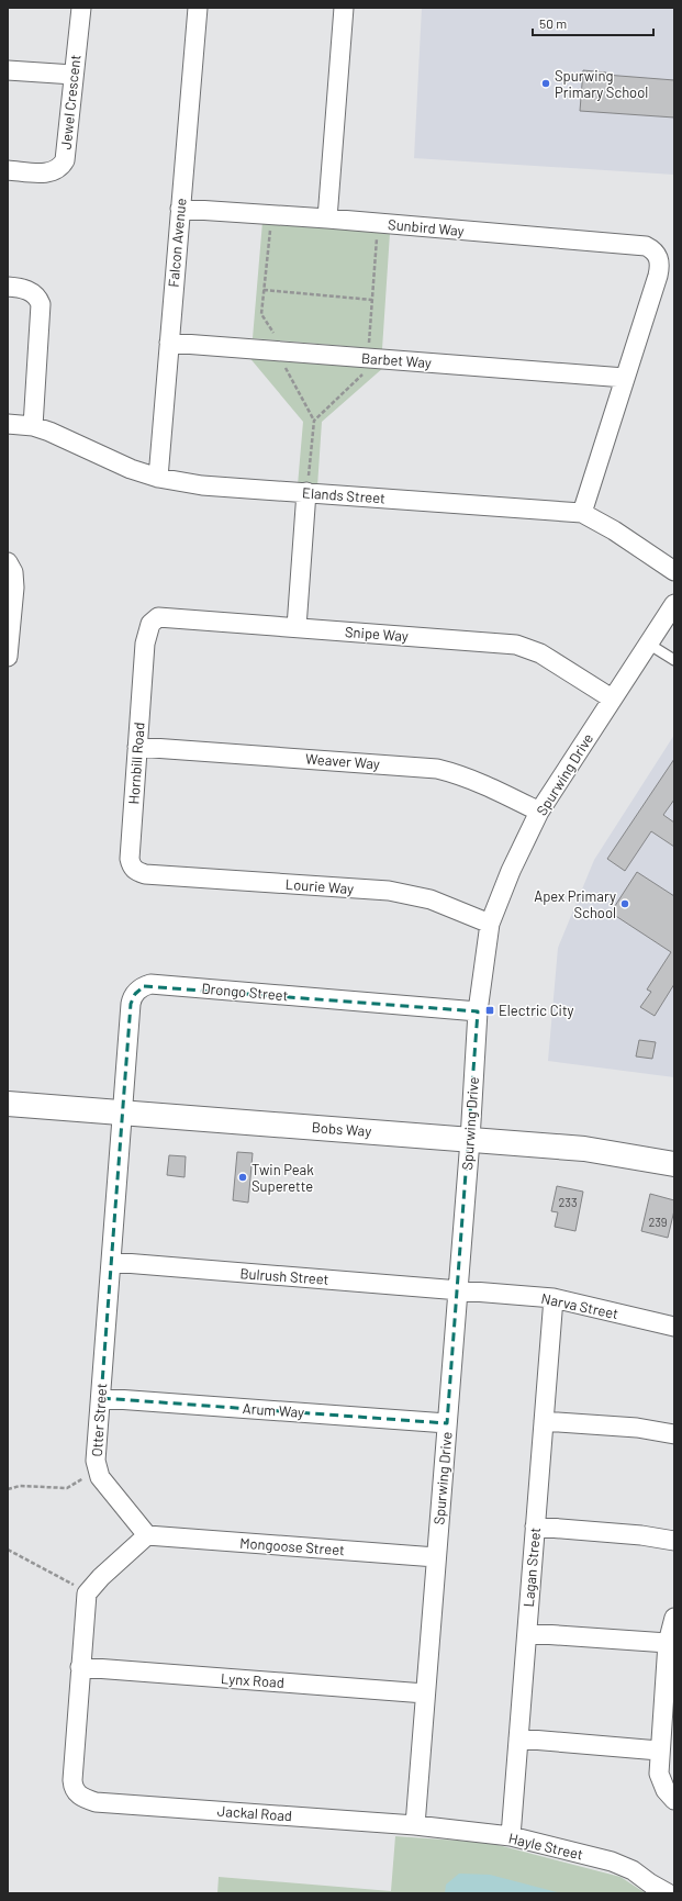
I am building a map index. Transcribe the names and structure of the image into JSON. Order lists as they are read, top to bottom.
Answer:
{
  "streets": {
    "street": [
      "Jewel Crescent",
      "Sunbird Way",
      "Falcon Avenue",
      "Barbet Way",
      "Elands Street",
      "Snipe Way",
      "Weaver Way",
      "Hornbill Road",
      "Spurwing Drive",
      "Lourie Way",
      "Drongo Street",
      "Bobs Way",
      "Bulrush Street",
      "Narva Street",
      "Arum Way",
      "Otter Street",
      "Mongoose Street",
      "Lagan Street",
      "Lynx Road",
      "Jackal Road",
      "Hayle Street"
    ]
  },
  "crossings": [
    ["Sunbird Way", "Falcon Avenue"],
    ["Sunbird Way", "Barbet Way"],
    ["Falcon Avenue", "Barbet Way"],
    ["Falcon Avenue", "Elands Street"],
    ["Snipe Way", "Hornbill Road"],
    ["Snipe Way", "Spurwing Drive"],
    ["Weaver Way", "Hornbill Road"],
    ["Weaver Way", "Spurwing Drive"],
    ["Hornbill Road", "Lourie Way"],
    ["Spurwing Drive", "Lourie Way"],
    ["Spurwing Drive", "Drongo Street"],
    ["Spurwing Drive", "Bobs Way"],
    ["Spurwing Drive", "Bulrush Street"],
    ["Spurwing Drive", "Narva Street"],
    ["Spurwing Drive", "Arum Way"],
    ["Spurwing Drive", "Mongoose Street"],
    ["Spurwing Drive", "Lynx Road"],
    ["Spurwing Drive", "Jackal Road"],
    ["Spurwing Drive", "Hayle Street"],
    ["Drongo Street", "Bobs Way"],
    ["Drongo Street", "Otter Street"],
    ["Bobs Way", "Otter Street"],
    ["Bulrush Street", "Narva Street"],
    ["Bulrush Street", "Otter Street"],
    ["Narva Street", "Lagan Street"],
    ["Arum Way", "Otter Street"],
    ["Otter Street", "Mongoose Street"],
    ["Lagan Street", "Hayle Street"],
    ["Lynx Road", "Jackal Road"],
    ["Jackal Road", "Hayle Street"]
  ],
  "places": {
    "other": ["Spurwing Primary School", "Apex Primary School", "Twin Peak Superette"],
    "transit": ["Electric City"]
  },
  "house_numbers": ["233", "239"],
  "scale_bar": "50 m"
}
